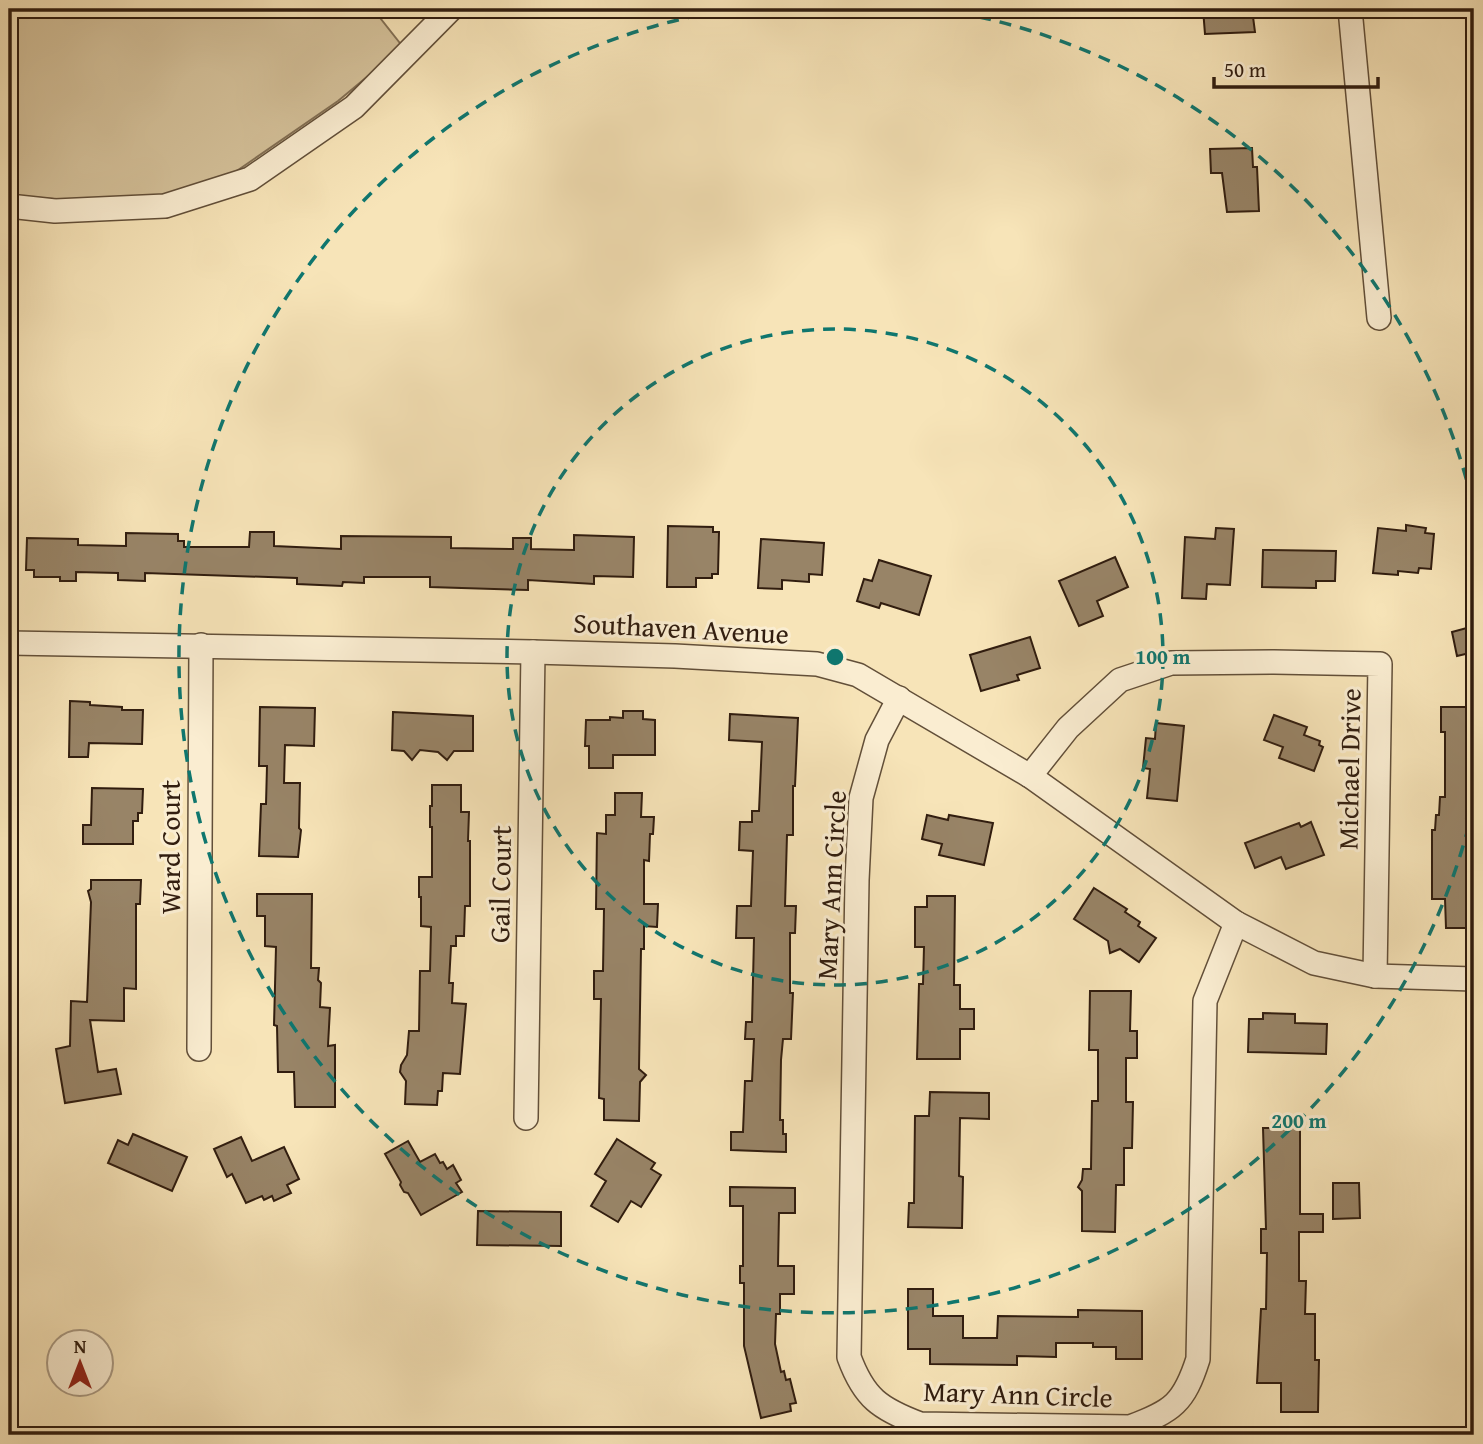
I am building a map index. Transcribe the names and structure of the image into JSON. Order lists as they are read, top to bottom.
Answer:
{
  "streets": {
    "street": [
      "Southaven Avenue",
      "Michael Drive",
      "Ward Court",
      "Gail Court",
      "Mary Ann Circle"
    ]
  },
  "crossings": [
    ["Southaven Avenue", "Michael Drive"],
    ["Southaven Avenue", "Ward Court"],
    ["Southaven Avenue", "Gail Court"],
    ["Southaven Avenue", "Mary Ann Circle"]
  ],
  "scale_bar": "50 m",
  "north": "top",
  "rings": ["100 m", "200 m"]
}
